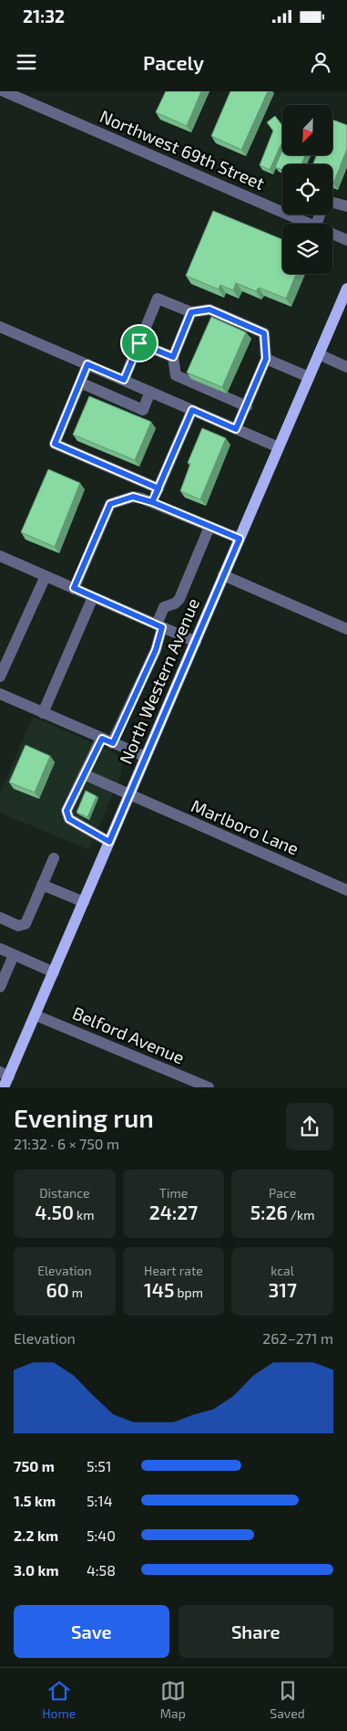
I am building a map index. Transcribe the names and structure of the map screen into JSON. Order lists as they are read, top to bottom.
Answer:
{
  "streets": {
    "main road": ["North Western Avenue"],
    "street": ["Northwest 69th Street", "Marlboro Lane", "Belford Avenue"]
  },
  "crossings": [
    ["North Western Avenue", "Marlboro Lane"],
    ["North Western Avenue", "Belford Avenue"]
  ],
  "north": "bottom left",
  "page": {
    "status": "21:32",
    "header": "Pacely",
    "heading": ["Evening run", "21:32 · 6 × 750 m"],
    "stats": [
      ["Distance", "4.50 km"],
      ["Time", "24:27"],
      ["Pace", "5:26 /km"],
      ["Elevation", "60 m"],
      ["Heart rate", "145 bpm"],
      ["kcal", "317"]
    ],
    "chart": ["Elevation", "262–271 m"],
    "list": [
      {
        "name": "750 m",
        "note": "5:51"
      },
      {
        "name": "1.5 km",
        "note": "5:14"
      },
      {
        "name": "2.2 km",
        "note": "5:40"
      },
      {
        "name": "3.0 km",
        "note": "4:58"
      }
    ],
    "buttons": ["Save", "Share"],
    "tabs": ["Home", "Map", "Saved"]
  }
}
